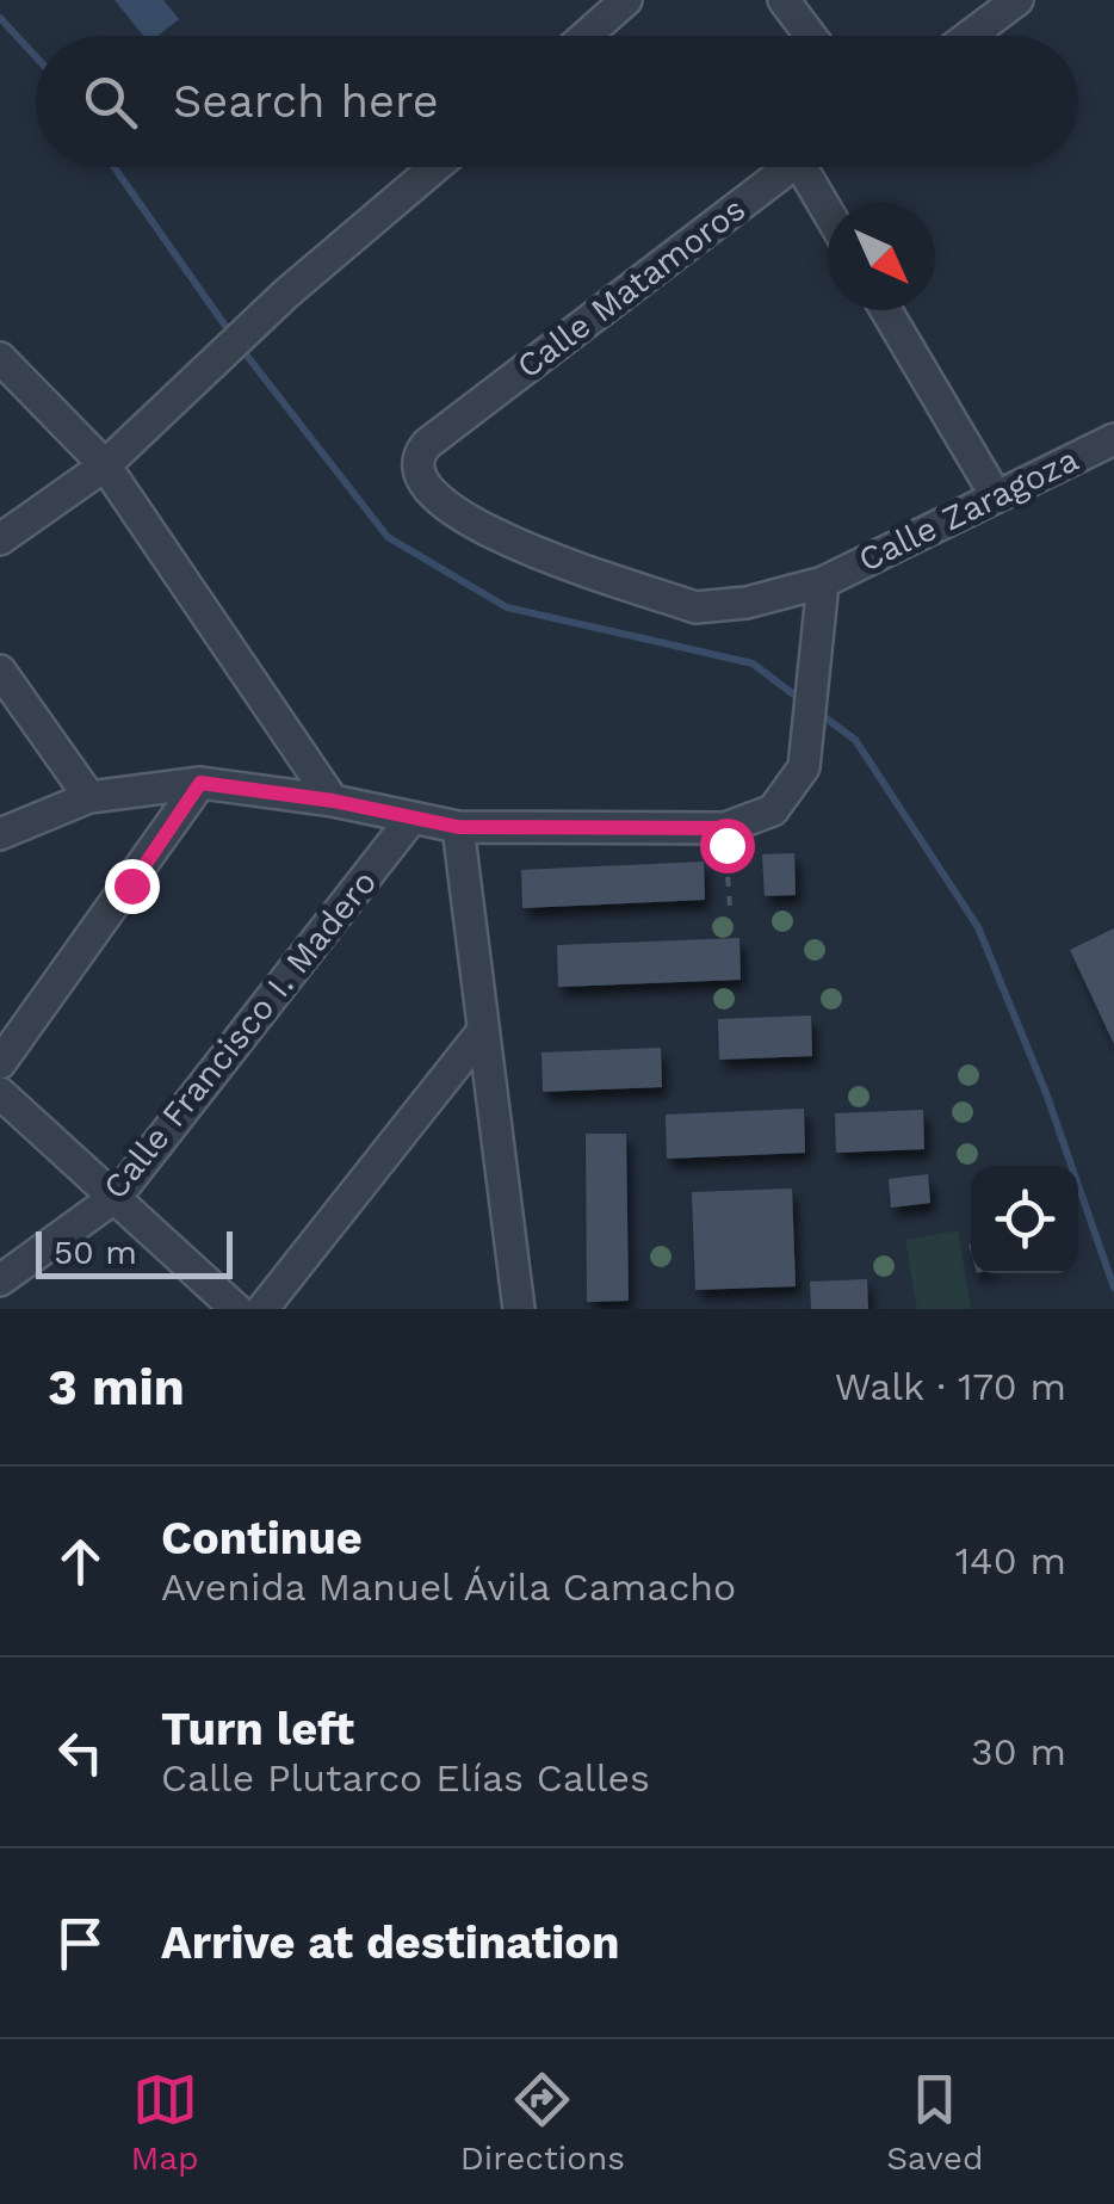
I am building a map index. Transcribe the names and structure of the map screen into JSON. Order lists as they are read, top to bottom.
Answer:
{
  "streets": {
    "street": ["Calle Matamoros", "Calle Zaragoza", "Calle Francisco I. Madero"]
  },
  "crossings": [
    ["Calle Matamoros", "Calle Zaragoza"]
  ],
  "scale_bar": "50 m",
  "north": "bottom right",
  "page": {
    "search": "Search here",
    "scale": "50 m",
    "heading": ["3 min", "Walk · 170 m"],
    "list": [
      ["Continue", "Avenida Manuel Ávila Camacho", "140 m"],
      ["Turn left", "Calle Plutarco Elías Calles", "30 m"],
      "Arrive at destination"
    ],
    "nav": ["Map", "Directions", "Saved"]
  }
}
